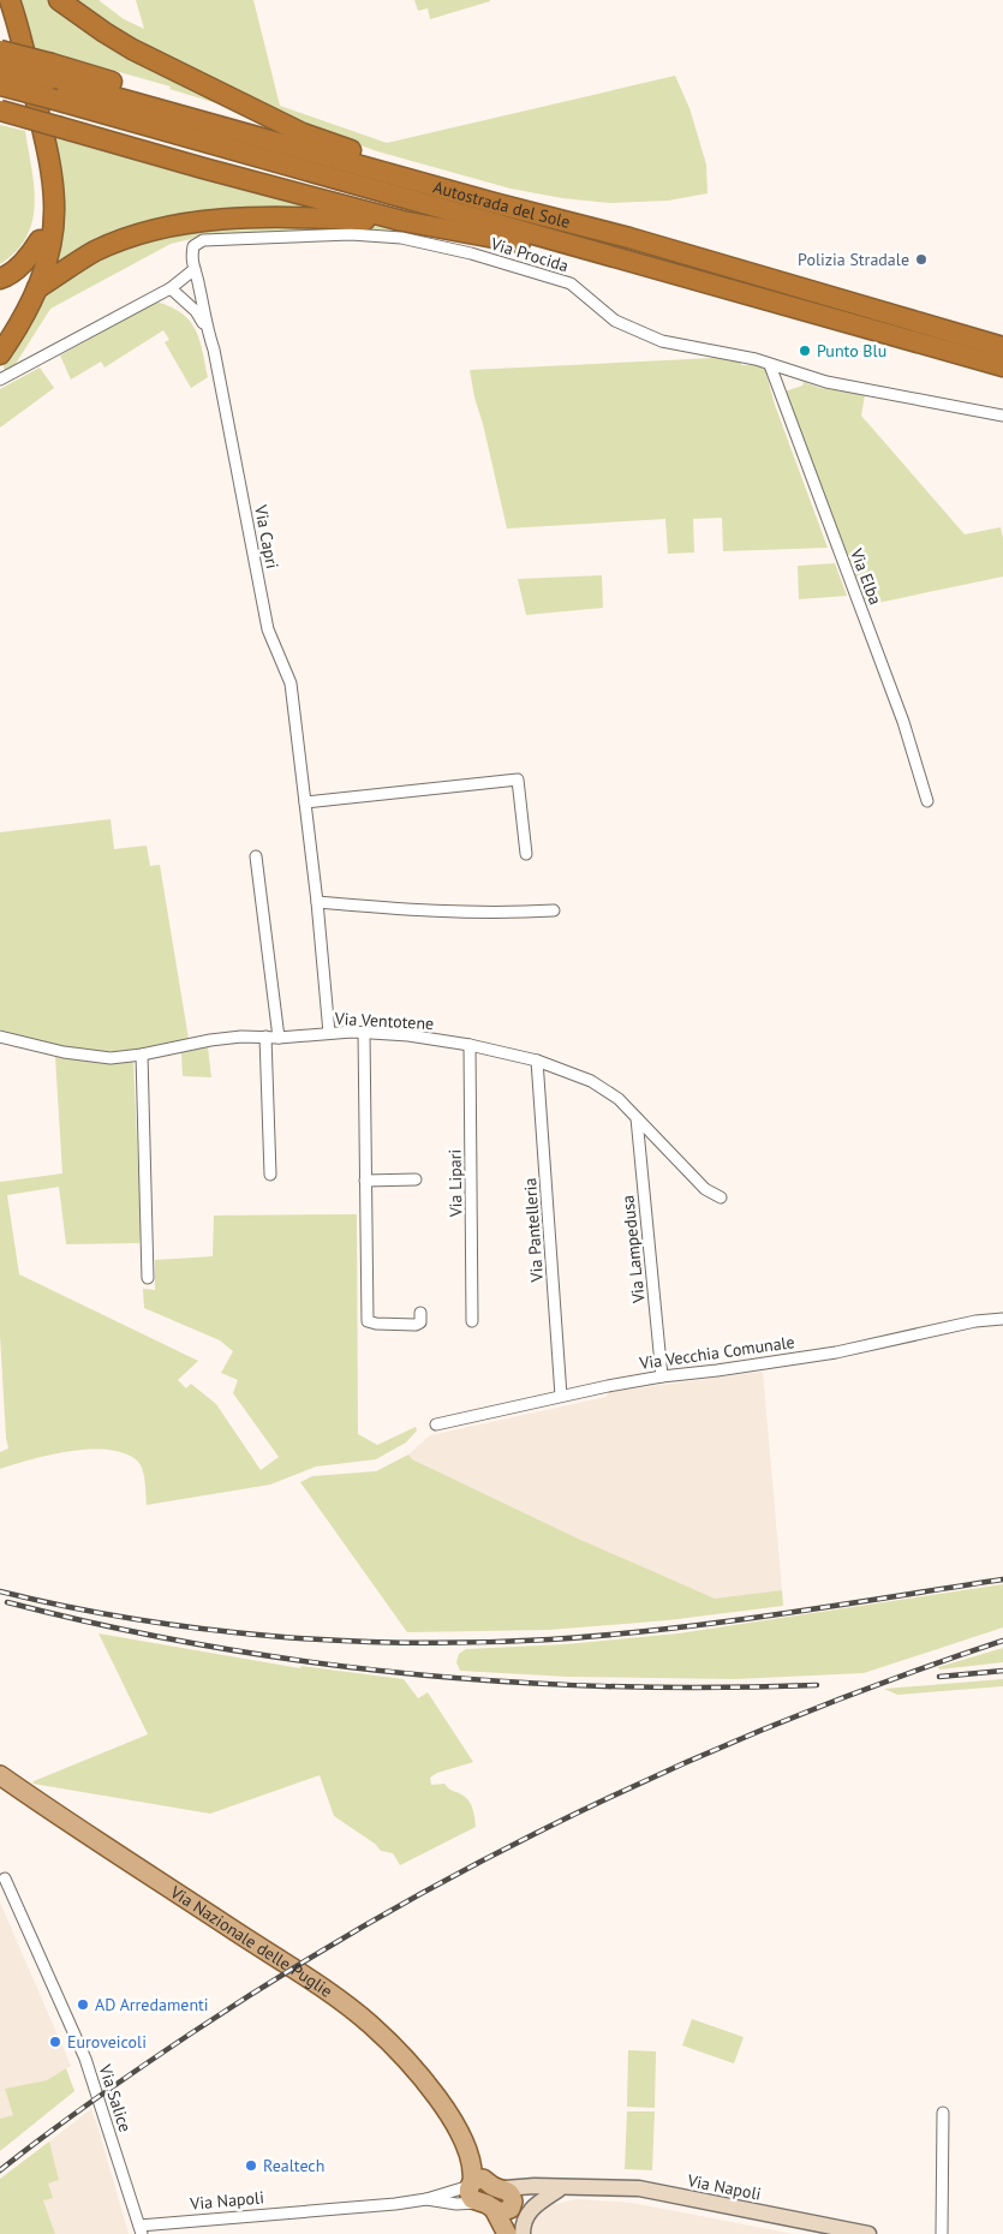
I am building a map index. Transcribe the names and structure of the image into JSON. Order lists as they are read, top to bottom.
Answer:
{
  "streets": {
    "highway": ["Autostrada del Sole"],
    "main road": ["Via Nazionale delle Puglie", "Via Napoli"],
    "street": [
      "Via Procida",
      "Via Capri",
      "Via Elba",
      "Via Ventotene",
      "Via Lipari",
      "Via Pantelleria",
      "Via Lampedusa",
      "Via Vecchia Comunale",
      "Via Salice"
    ]
  },
  "crossings": [
    ["Via Procida", "Via Capri"],
    ["Via Procida", "Via Elba"],
    ["Via Capri", "Via Ventotene"],
    ["Via Ventotene", "Via Lipari"],
    ["Via Ventotene", "Via Pantelleria"],
    ["Via Ventotene", "Via Lampedusa"],
    ["Via Pantelleria", "Via Vecchia Comunale"],
    ["Via Lampedusa", "Via Vecchia Comunale"],
    ["Via Nazionale delle Puglie", "Via Napoli"],
    ["Via Salice", "Via Napoli"]
  ],
  "places": [
    "Polizia Stradale",
    "Punto Blu",
    "AD Arredamenti",
    "Euroveicoli",
    "Realtech"
  ]
}
